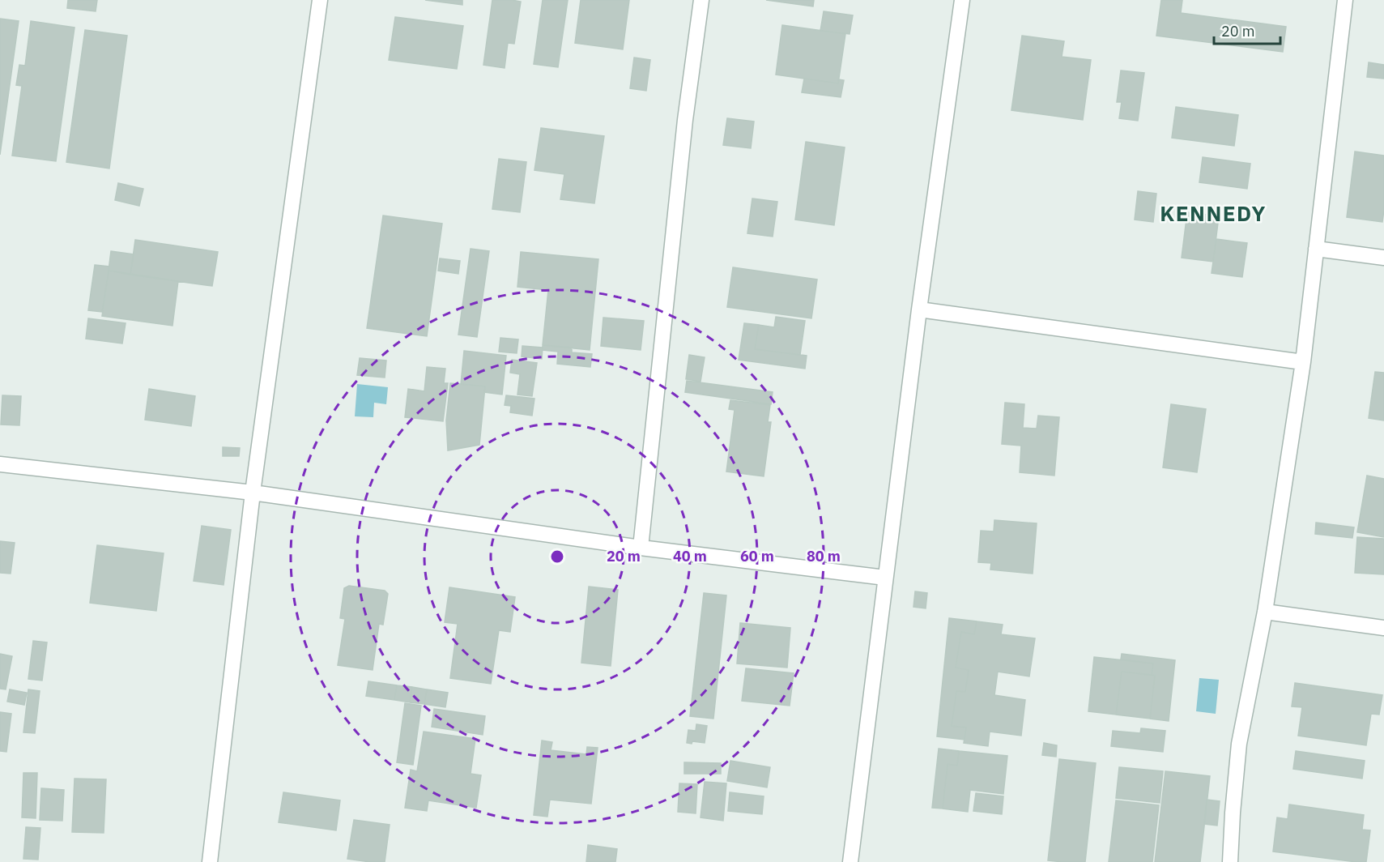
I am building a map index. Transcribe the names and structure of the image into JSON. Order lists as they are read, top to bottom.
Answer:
{
  "districts": ["KENNEDY"],
  "scale_bar": "20 m",
  "rings": [
    "20 m",
    "40 m",
    "60 m",
    "80 m"
  ]
}
